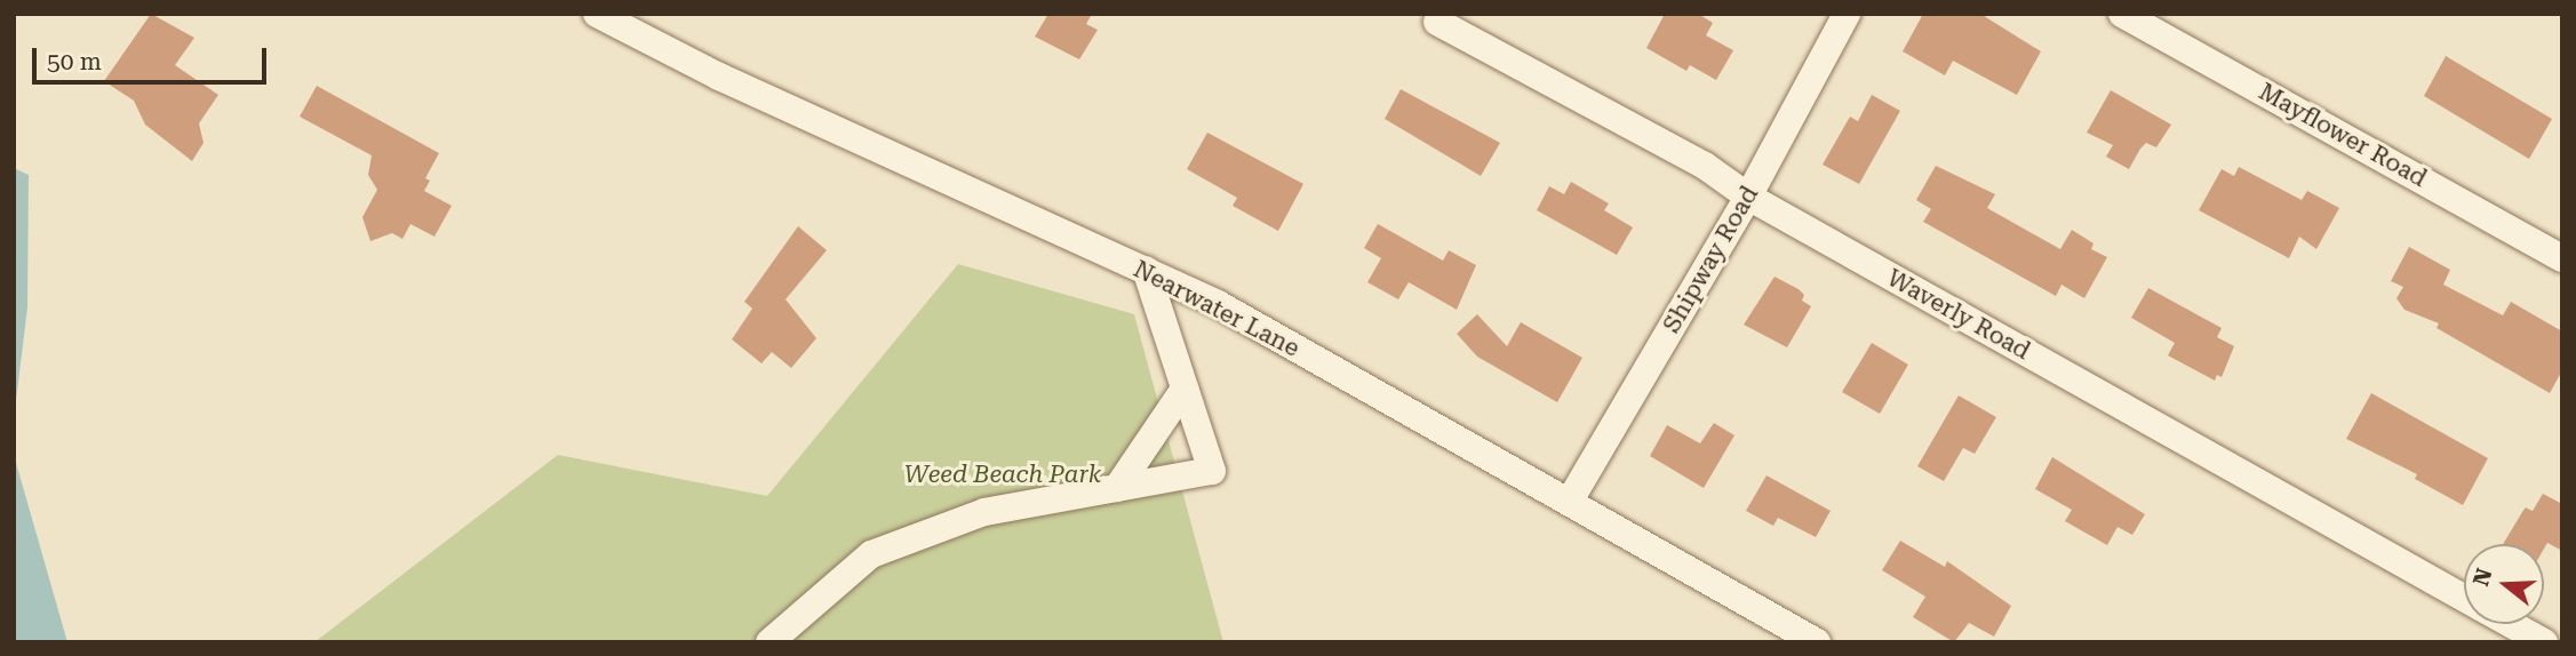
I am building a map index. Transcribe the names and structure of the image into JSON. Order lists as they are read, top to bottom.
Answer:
{
  "streets": {
    "street": [
      "Mayflower Road",
      "Shipway Road",
      "Nearwater Lane",
      "Waverly Road"
    ]
  },
  "crossings": [
    ["Shipway Road", "Nearwater Lane"],
    ["Shipway Road", "Waverly Road"]
  ],
  "parks": ["Weed Beach Park"],
  "scale_bar": "50 m",
  "north": "left"
}
